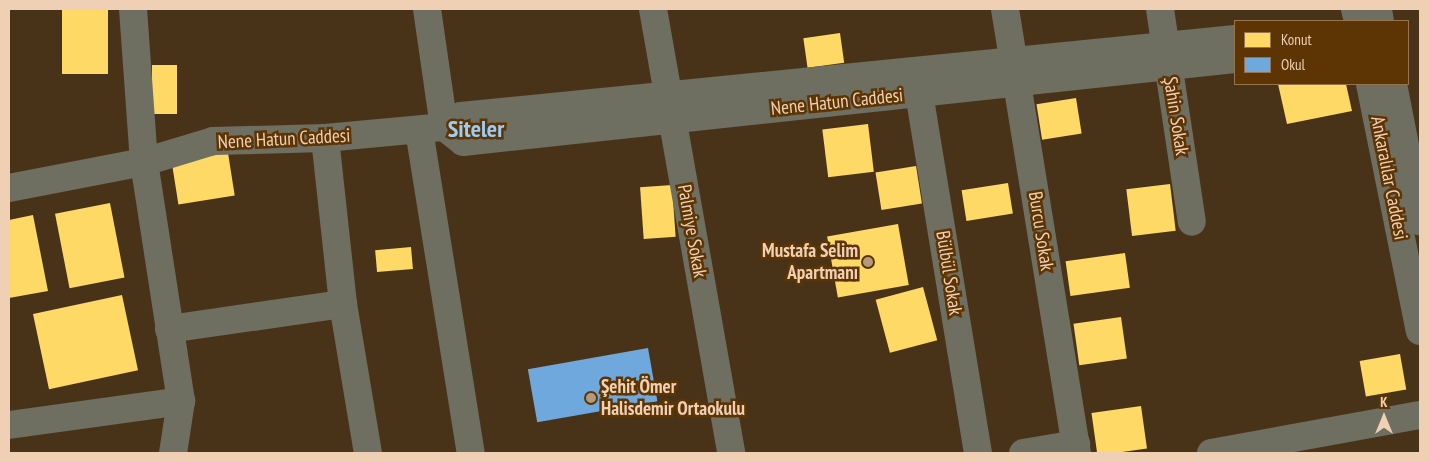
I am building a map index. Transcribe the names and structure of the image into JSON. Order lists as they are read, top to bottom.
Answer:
{
  "streets": {
    "street": [
      "Nene Hatun Caddesi",
      "Şahin Sokak",
      "Ankaralılar Caddesi",
      "Palmiye Sokak",
      "Burcu Sokak",
      "Bülbül Sokak"
    ]
  },
  "crossings": [
    ["Nene Hatun Caddesi", "Şahin Sokak"],
    ["Nene Hatun Caddesi", "Palmiye Sokak"],
    ["Nene Hatun Caddesi", "Burcu Sokak"],
    ["Nene Hatun Caddesi", "Bülbül Sokak"]
  ],
  "districts": ["Siteler"],
  "places": ["Mustafa Selim Apartmanı", "Şehit Ömer Halisdemir Ortaokulu"],
  "legend": ["Konut", "Okul"],
  "north": "top"
}
